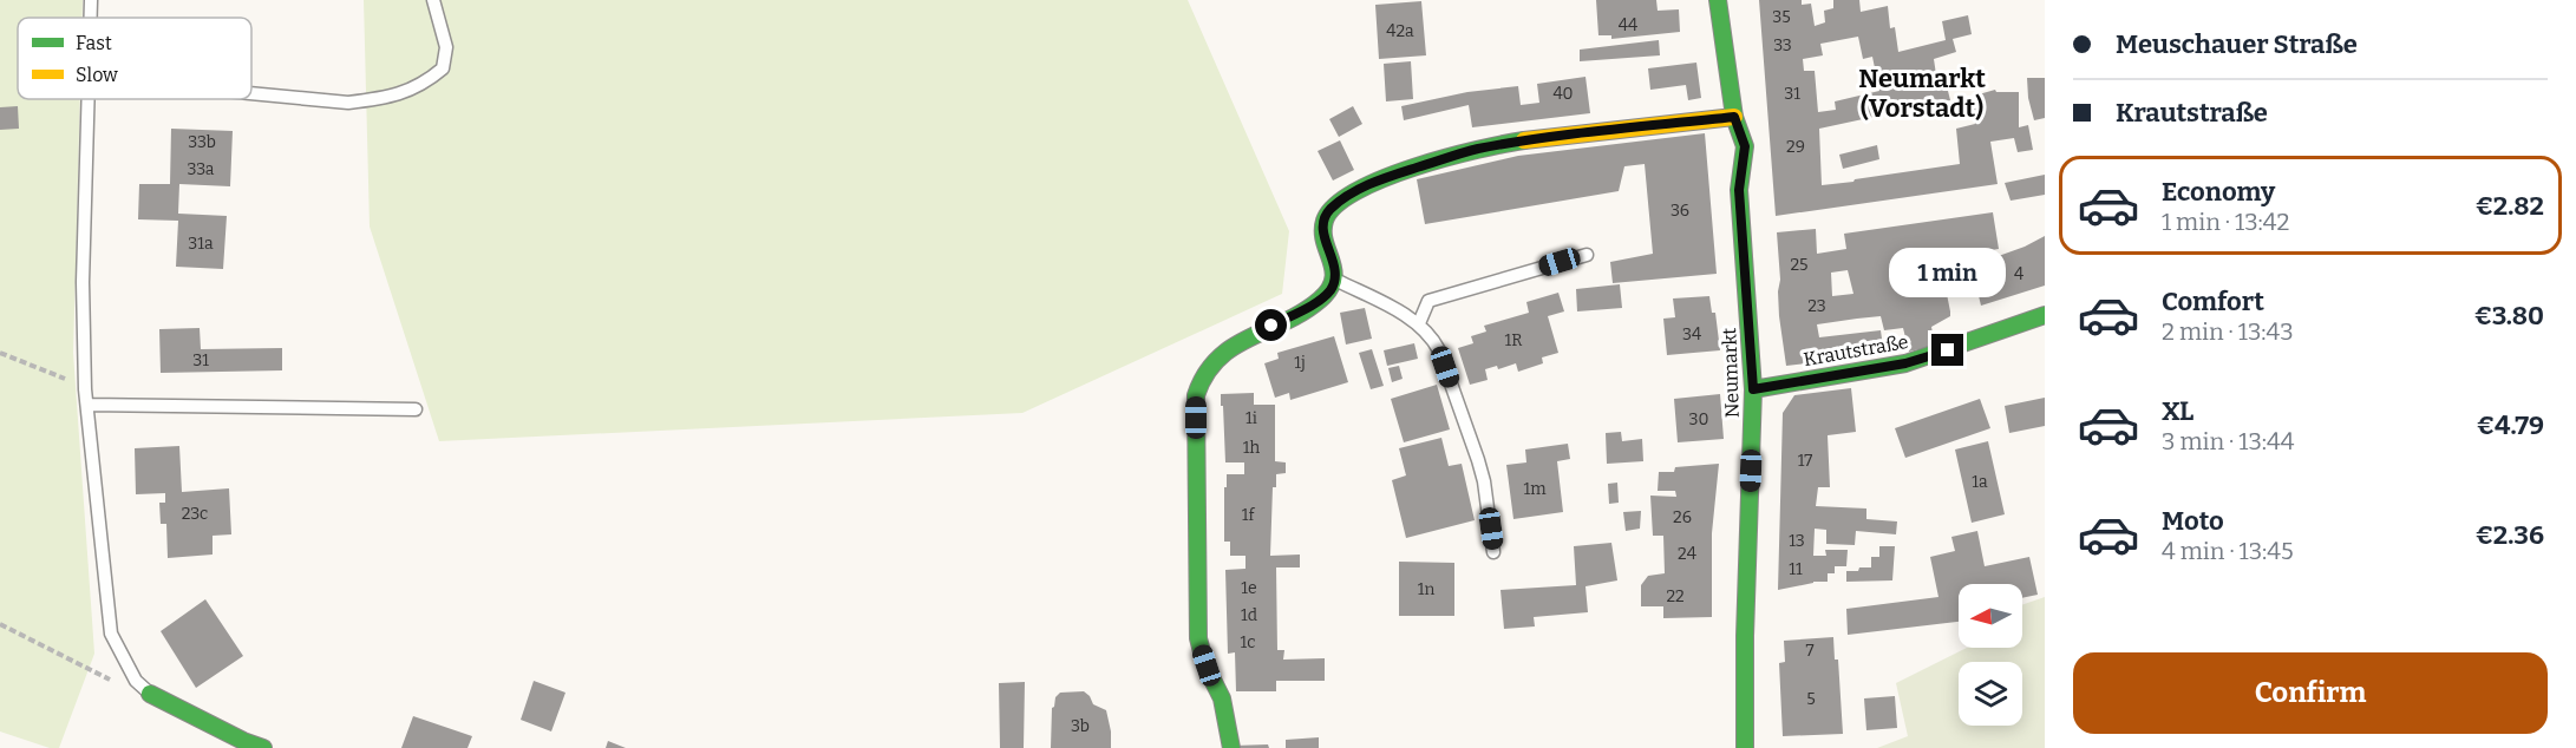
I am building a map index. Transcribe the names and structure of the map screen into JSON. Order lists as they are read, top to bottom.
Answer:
{
  "streets": {
    "street": ["Krautstraße", "Neumarkt"]
  },
  "crossings": [
    ["Krautstraße", "Neumarkt"]
  ],
  "districts": ["Neumarkt (Vorstadt)"],
  "house_numbers": [
    "35",
    "44",
    "42a",
    "33",
    "40",
    "31",
    "33b",
    "29",
    "33a",
    "36",
    "31a",
    "25",
    "4",
    "23",
    "34",
    "1R",
    "31",
    "1j",
    "1i",
    "30",
    "1h",
    "17",
    "1a",
    "1m",
    "23c",
    "1f",
    "26",
    "13",
    "24",
    "11",
    "1e",
    "1n",
    "22",
    "1d",
    "1c",
    "7",
    "5",
    "3b"
  ],
  "legend": ["Fast", "Slow"],
  "north": "left",
  "page": {
    "banner": ["Meuschauer Straße", "Krautstraße"],
    "list": [
      {
        "name": "Economy",
        "note": "1 min · 13:42",
        "value": "€2.82"
      },
      {
        "name": "Comfort",
        "note": "2 min · 13:43",
        "value": "€3.80"
      },
      {
        "name": "XL",
        "note": "3 min · 13:44",
        "value": "€4.79"
      },
      {
        "name": "Moto",
        "note": "4 min · 13:45",
        "value": "€2.36"
      }
    ],
    "bubble": "1 min",
    "buttons": "Confirm"
  }
}
